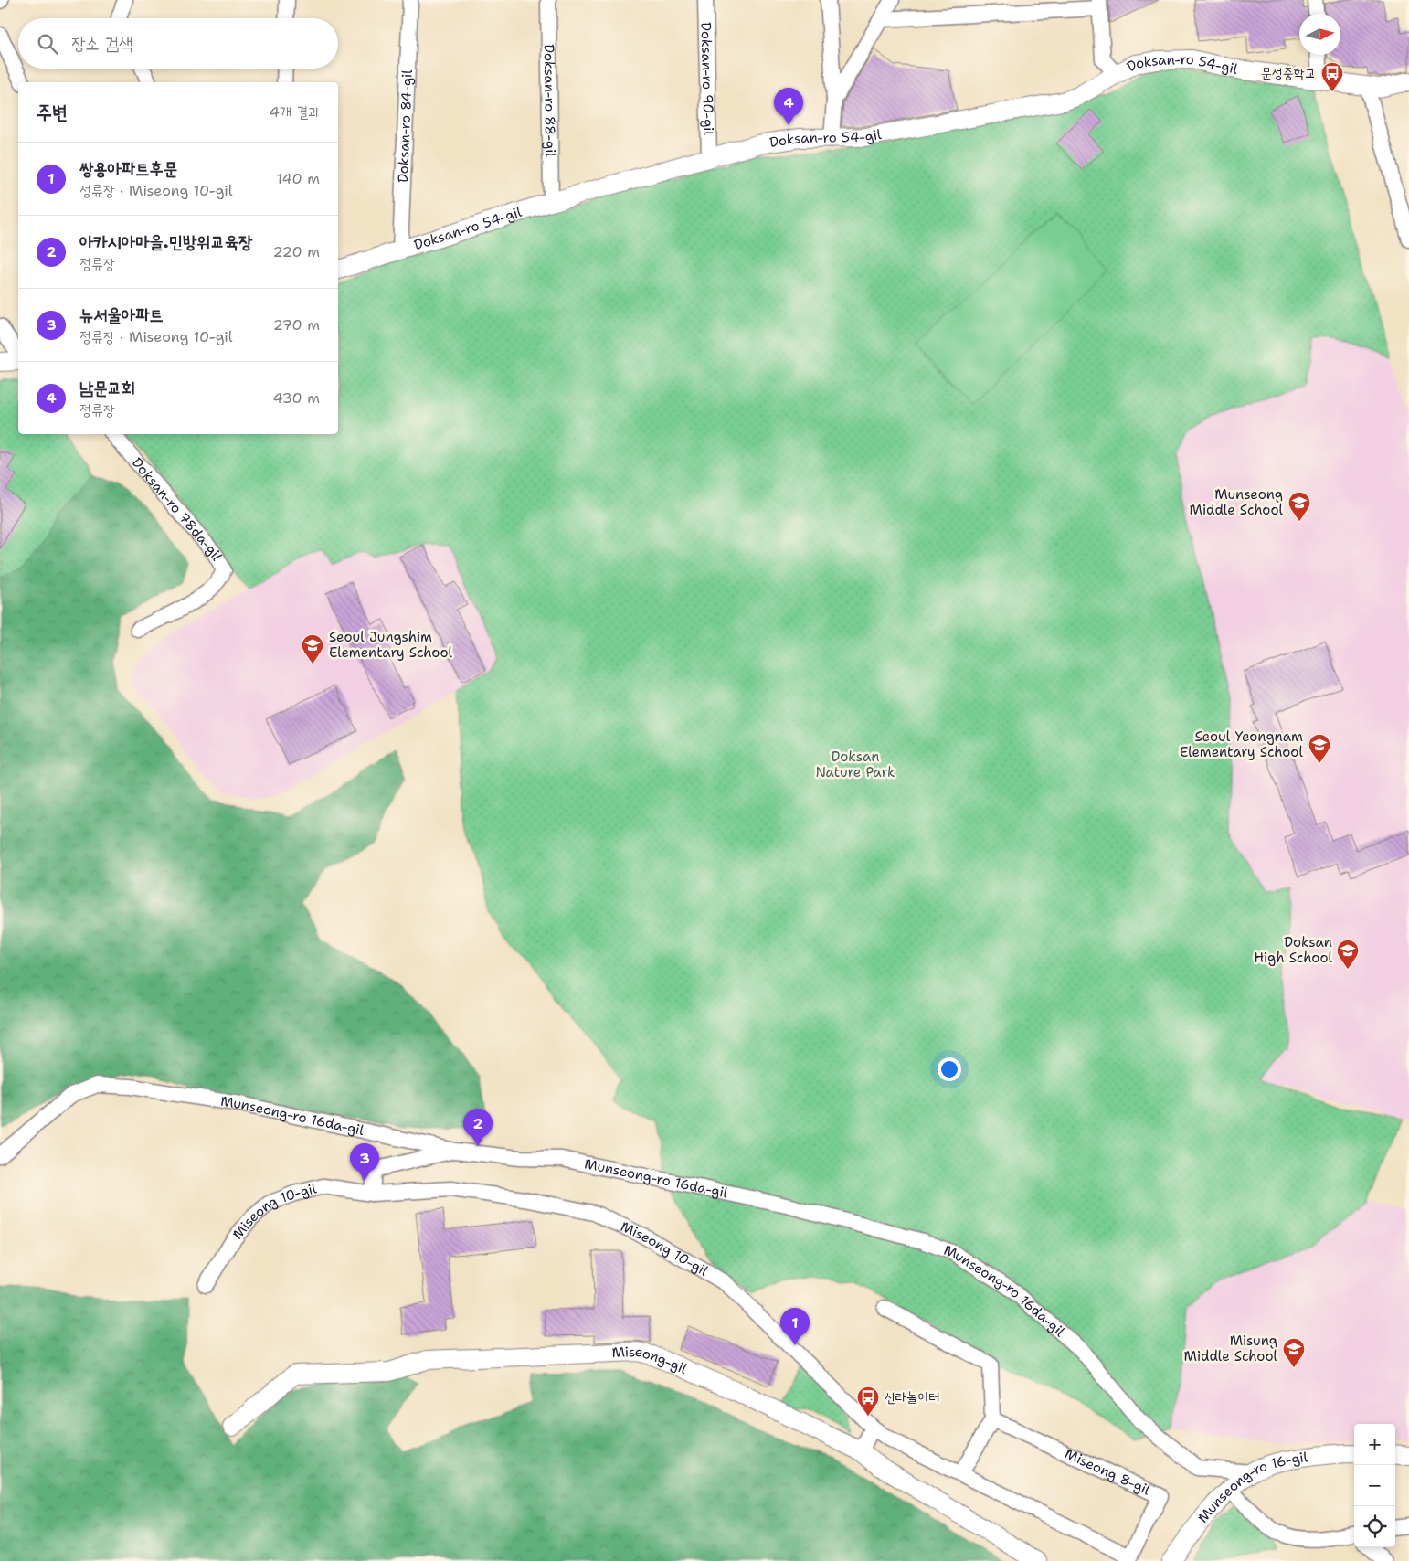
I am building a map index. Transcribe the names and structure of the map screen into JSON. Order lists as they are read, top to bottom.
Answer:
{
  "streets": {
    "street": [
      "Doksan-ro 54-gil",
      "Doksan-ro 90-gil",
      "Doksan-ro 88-gil",
      "Doksan-ro 84-gil",
      "Doksan-ro 78da-gil",
      "Munseong-ro 16da-gil",
      "Miseong 10-gil",
      "Miseong-gil",
      "Miseong 8-gil",
      "Munseong-ro 16-gil"
    ]
  },
  "crossings": [
    ["Doksan-ro 54-gil", "Doksan-ro 90-gil"],
    ["Doksan-ro 54-gil", "Doksan-ro 88-gil"],
    ["Doksan-ro 54-gil", "Doksan-ro 84-gil"],
    ["Munseong-ro 16da-gil", "Munseong-ro 16-gil"],
    ["Miseong 10-gil", "Miseong 8-gil"]
  ],
  "parks": ["Doksan Nature Park"],
  "places": {
    "bus stop": ["문성중학교", "신라놀이터"],
    "school or university": [
      "Munseong Middle School",
      "Seoul Jungshim Elementary School",
      "Seoul Yeongnam Elementary School",
      "Doksan High School",
      "Misung Middle School"
    ]
  },
  "north": "right",
  "page": {
    "search": "장소 검색",
    "heading": ["주변", "4개 결과"],
    "pins": [
      "4",
      "2",
      "3",
      "1"
    ],
    "list": [
      {
        "mark": "1",
        "name": "쌍용아파트후문",
        "note": "정류장 · Miseong 10-gil",
        "value": "140 m"
      },
      {
        "mark": "2",
        "name": "아카시아마을.민방위교육장",
        "note": "정류장",
        "value": "220 m"
      },
      {
        "mark": "3",
        "name": "뉴서울아파트",
        "note": "정류장 · Miseong 10-gil",
        "value": "270 m"
      },
      {
        "mark": "4",
        "name": "남문교회",
        "note": "정류장",
        "value": "430 m"
      }
    ],
    "map_buttons": ["+", "−"]
  }
}
